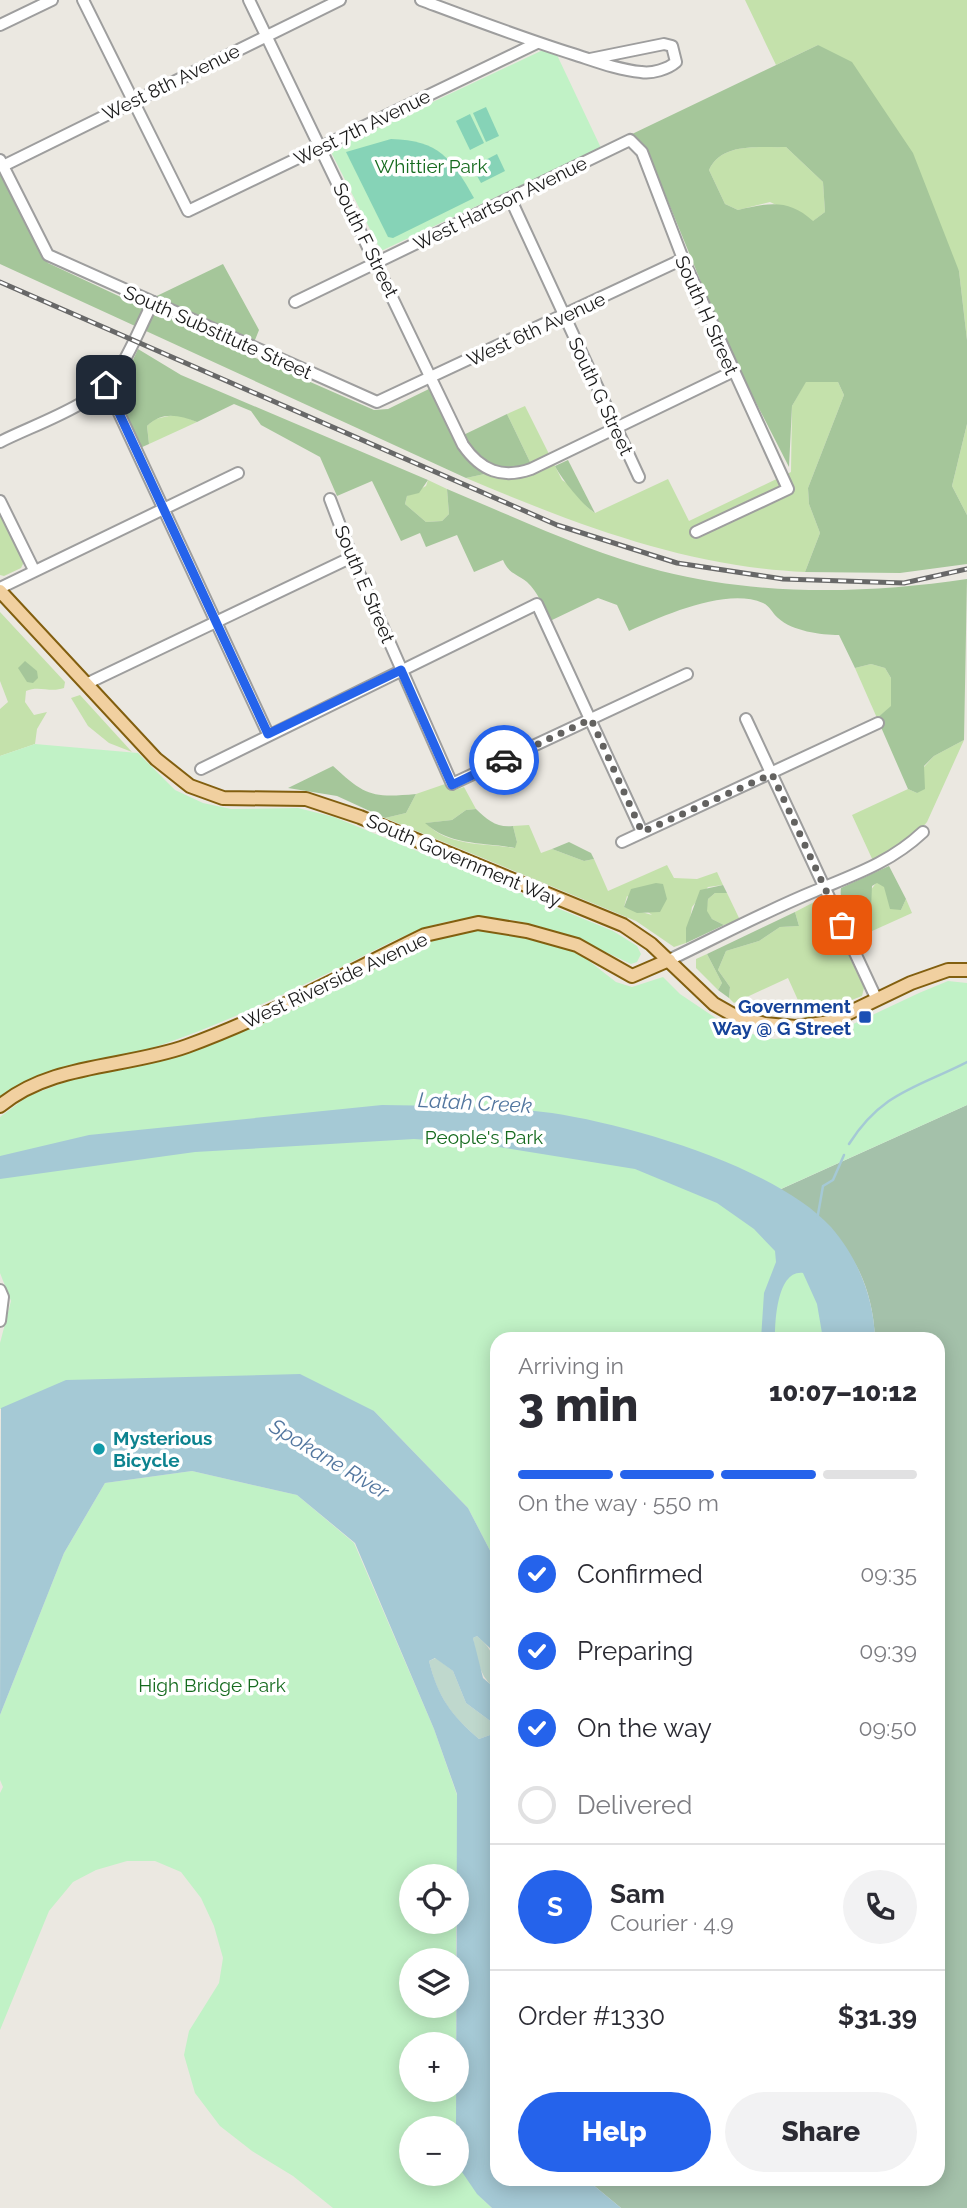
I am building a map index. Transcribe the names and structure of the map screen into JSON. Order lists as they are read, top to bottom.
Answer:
{
  "streets": {
    "main road": ["South Government Way", "West Riverside Avenue"],
    "street": [
      "West 8th Avenue",
      "West 7th Avenue",
      "West Hartson Avenue",
      "South F Street",
      "South H Street",
      "West 6th Avenue",
      "South Substitute Street",
      "South G Street",
      "South E Street"
    ]
  },
  "crossings": [
    ["West 8th Avenue", "West 7th Avenue"],
    ["West 8th Avenue", "South F Street"],
    ["West 8th Avenue", "South Substitute Street"],
    ["West 7th Avenue", "South F Street"],
    ["West Hartson Avenue", "South F Street"],
    ["West Hartson Avenue", "South H Street"],
    ["West Hartson Avenue", "South G Street"],
    ["South F Street", "West 6th Avenue"],
    ["South F Street", "South G Street"],
    ["South H Street", "West 6th Avenue"],
    ["West 6th Avenue", "South Substitute Street"],
    ["West 6th Avenue", "South G Street"],
    ["South Government Way", "West Riverside Avenue"]
  ],
  "water": ["Latah Creek", "Spokane River"],
  "parks": ["Whittier Park", "People's Park", "High Bridge Park"],
  "places": {
    "transit": ["Government Way @ G Street"],
    "other": ["Mysterious Bicycle"]
  },
  "page": {
    "heading": ["3 min", "Arriving in", "10:07–10:12"],
    "panel": [
      "Sam",
      "Courier · 4.9",
      "Order #1330",
      "$31.39"
    ],
    "bar": "On the way · 550 m",
    "list": [
      ["Confirmed", "09:35"],
      ["Preparing", "09:39"],
      ["On the way", "09:50"],
      "Delivered"
    ],
    "map_buttons": ["+", "−"],
    "round": "S",
    "buttons": ["Help", "Share"]
  }
}
